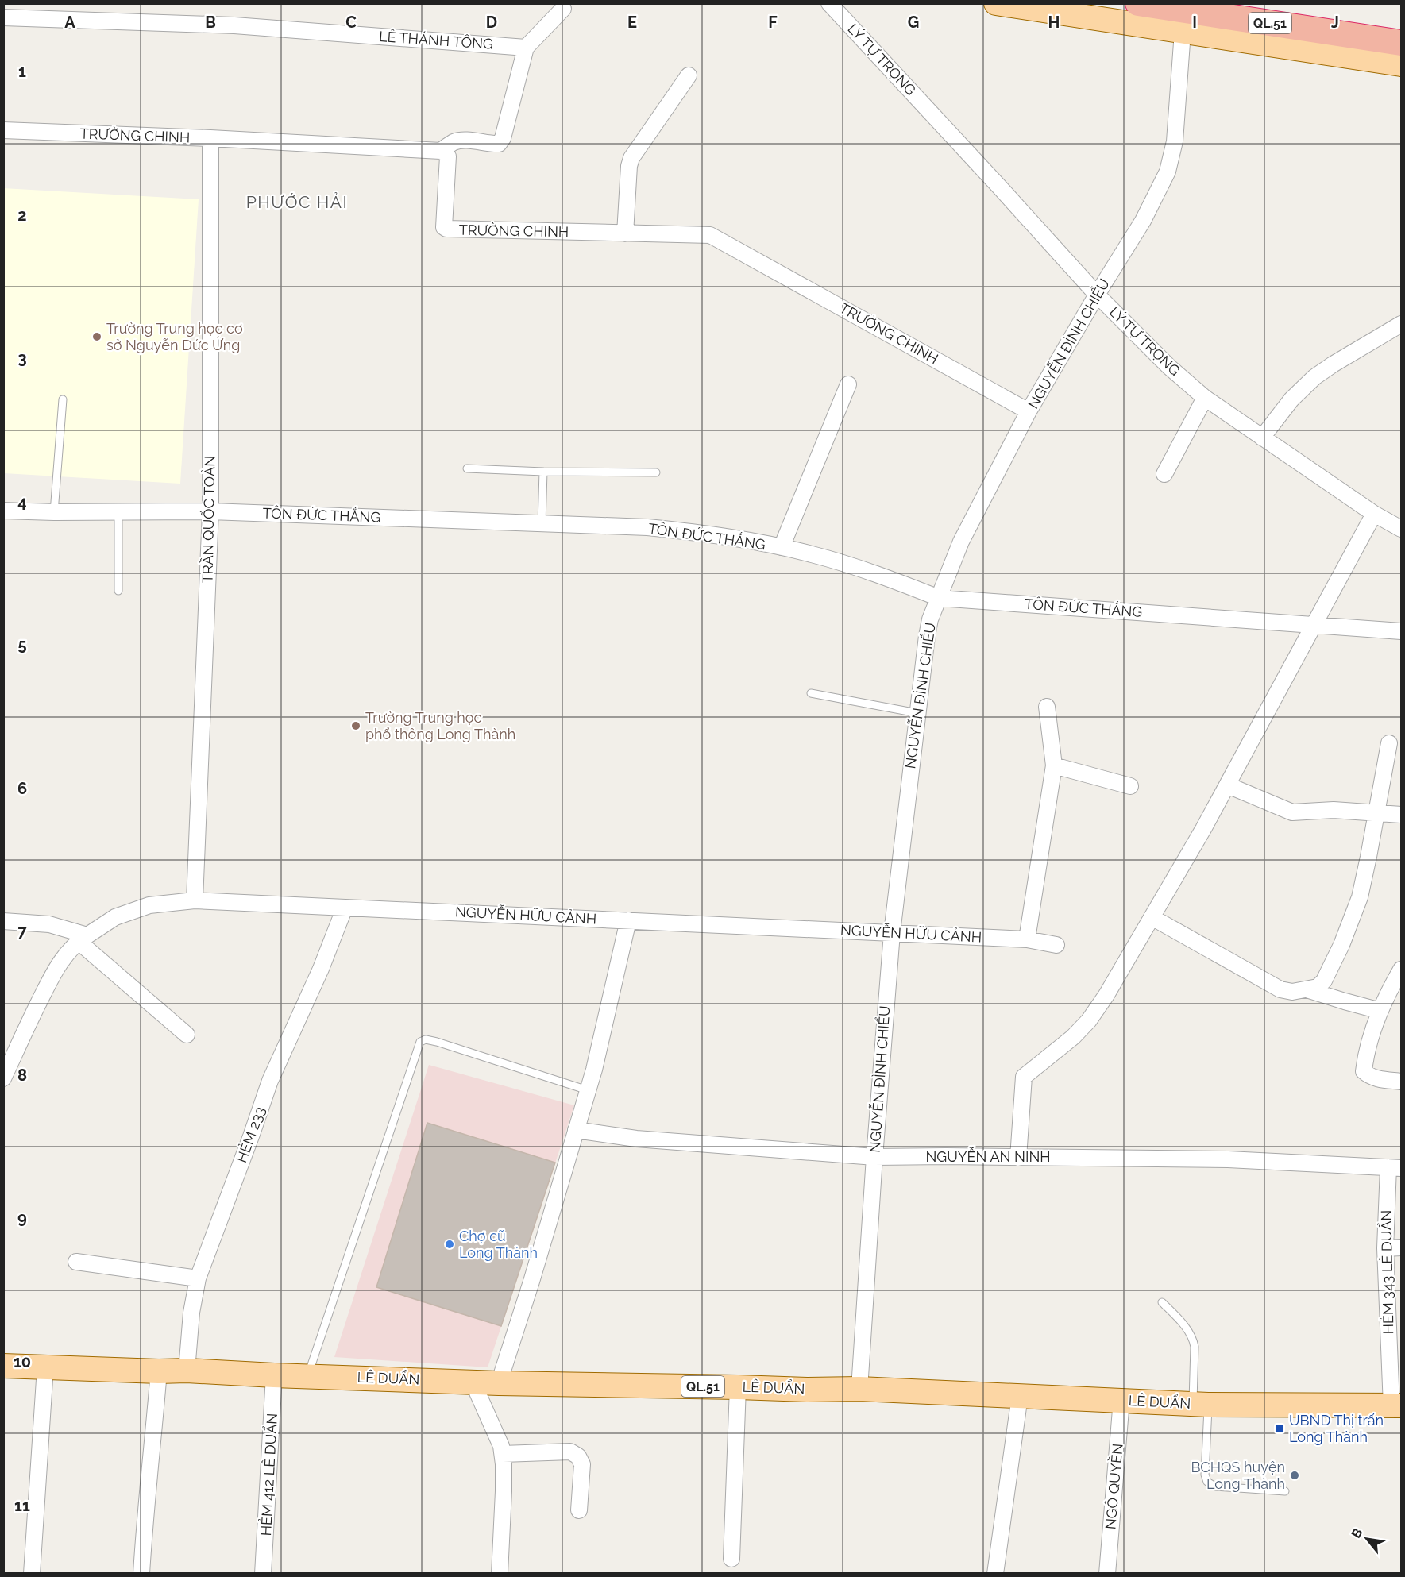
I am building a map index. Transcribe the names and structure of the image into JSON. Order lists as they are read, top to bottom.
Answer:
{
  "streets": {
    "highway": ["QL.51"],
    "main road": ["LÊ DUẨN"],
    "street": [
      "LÊ THÁNH TÔNG",
      "LÝ TỰ TRỌNG",
      "TRƯỜNG CHINH",
      "NGUYỄN ĐÌNH CHIỂU",
      "TÔN ĐỨC THẮNG",
      "TRẦN QUỐC TOẢN",
      "NGUYỄN HỮU CẢNH",
      "HẺM 233",
      "NGUYỄN AN NINH",
      "HẺM 343 LÊ DUẨN",
      "HẺM 412 LÊ DUẨN",
      "NGÔ QUYỀN"
    ]
  },
  "crossings": [
    ["QL.51", "NGUYỄN ĐÌNH CHIỂU"],
    ["LÝ TỰ TRỌNG", "NGUYỄN ĐÌNH CHIỂU"],
    ["TRƯỜNG CHINH", "NGUYỄN ĐÌNH CHIỂU"],
    ["TRƯỜNG CHINH", "TRẦN QUỐC TOẢN"],
    ["NGUYỄN ĐÌNH CHIỂU", "TÔN ĐỨC THẮNG"],
    ["NGUYỄN ĐÌNH CHIỂU", "NGUYỄN HỮU CẢNH"],
    ["NGUYỄN ĐÌNH CHIỂU", "NGUYỄN AN NINH"],
    ["NGUYỄN ĐÌNH CHIỂU", "LÊ DUẨN"],
    ["TÔN ĐỨC THẮNG", "TRẦN QUỐC TOẢN"],
    ["TRẦN QUỐC TOẢN", "NGUYỄN HỮU CẢNH"],
    ["NGUYỄN HỮU CẢNH", "HẺM 233"],
    ["HẺM 233", "LÊ DUẨN"],
    ["NGUYỄN AN NINH", "HẺM 343 LÊ DUẨN"],
    ["HẺM 343 LÊ DUẨN", "LÊ DUẨN"],
    ["LÊ DUẨN", "HẺM 412 LÊ DUẨN"],
    ["LÊ DUẨN", "NGÔ QUYỀN"]
  ],
  "districts": ["PHƯỚC HẢI"],
  "places": {
    "other": [
      "Trường Trung học cơ sở Nguyễn Đức Ứng",
      "Trường Trung học phổ thông Long Thành",
      "Chợ cũ Long Thành",
      "BCHQS huyện Long Thành"
    ],
    "transit": ["UBND Thị trấn Long Thành"]
  },
  "north": "top left",
  "grid": {
    "columns": [
      "A",
      "B",
      "C",
      "D",
      "E",
      "F",
      "G",
      "H",
      "I",
      "J"
    ],
    "rows": [
      "1",
      "2",
      "3",
      "4",
      "5",
      "6",
      "7",
      "8",
      "9",
      "10",
      "11"
    ]
  }
}
